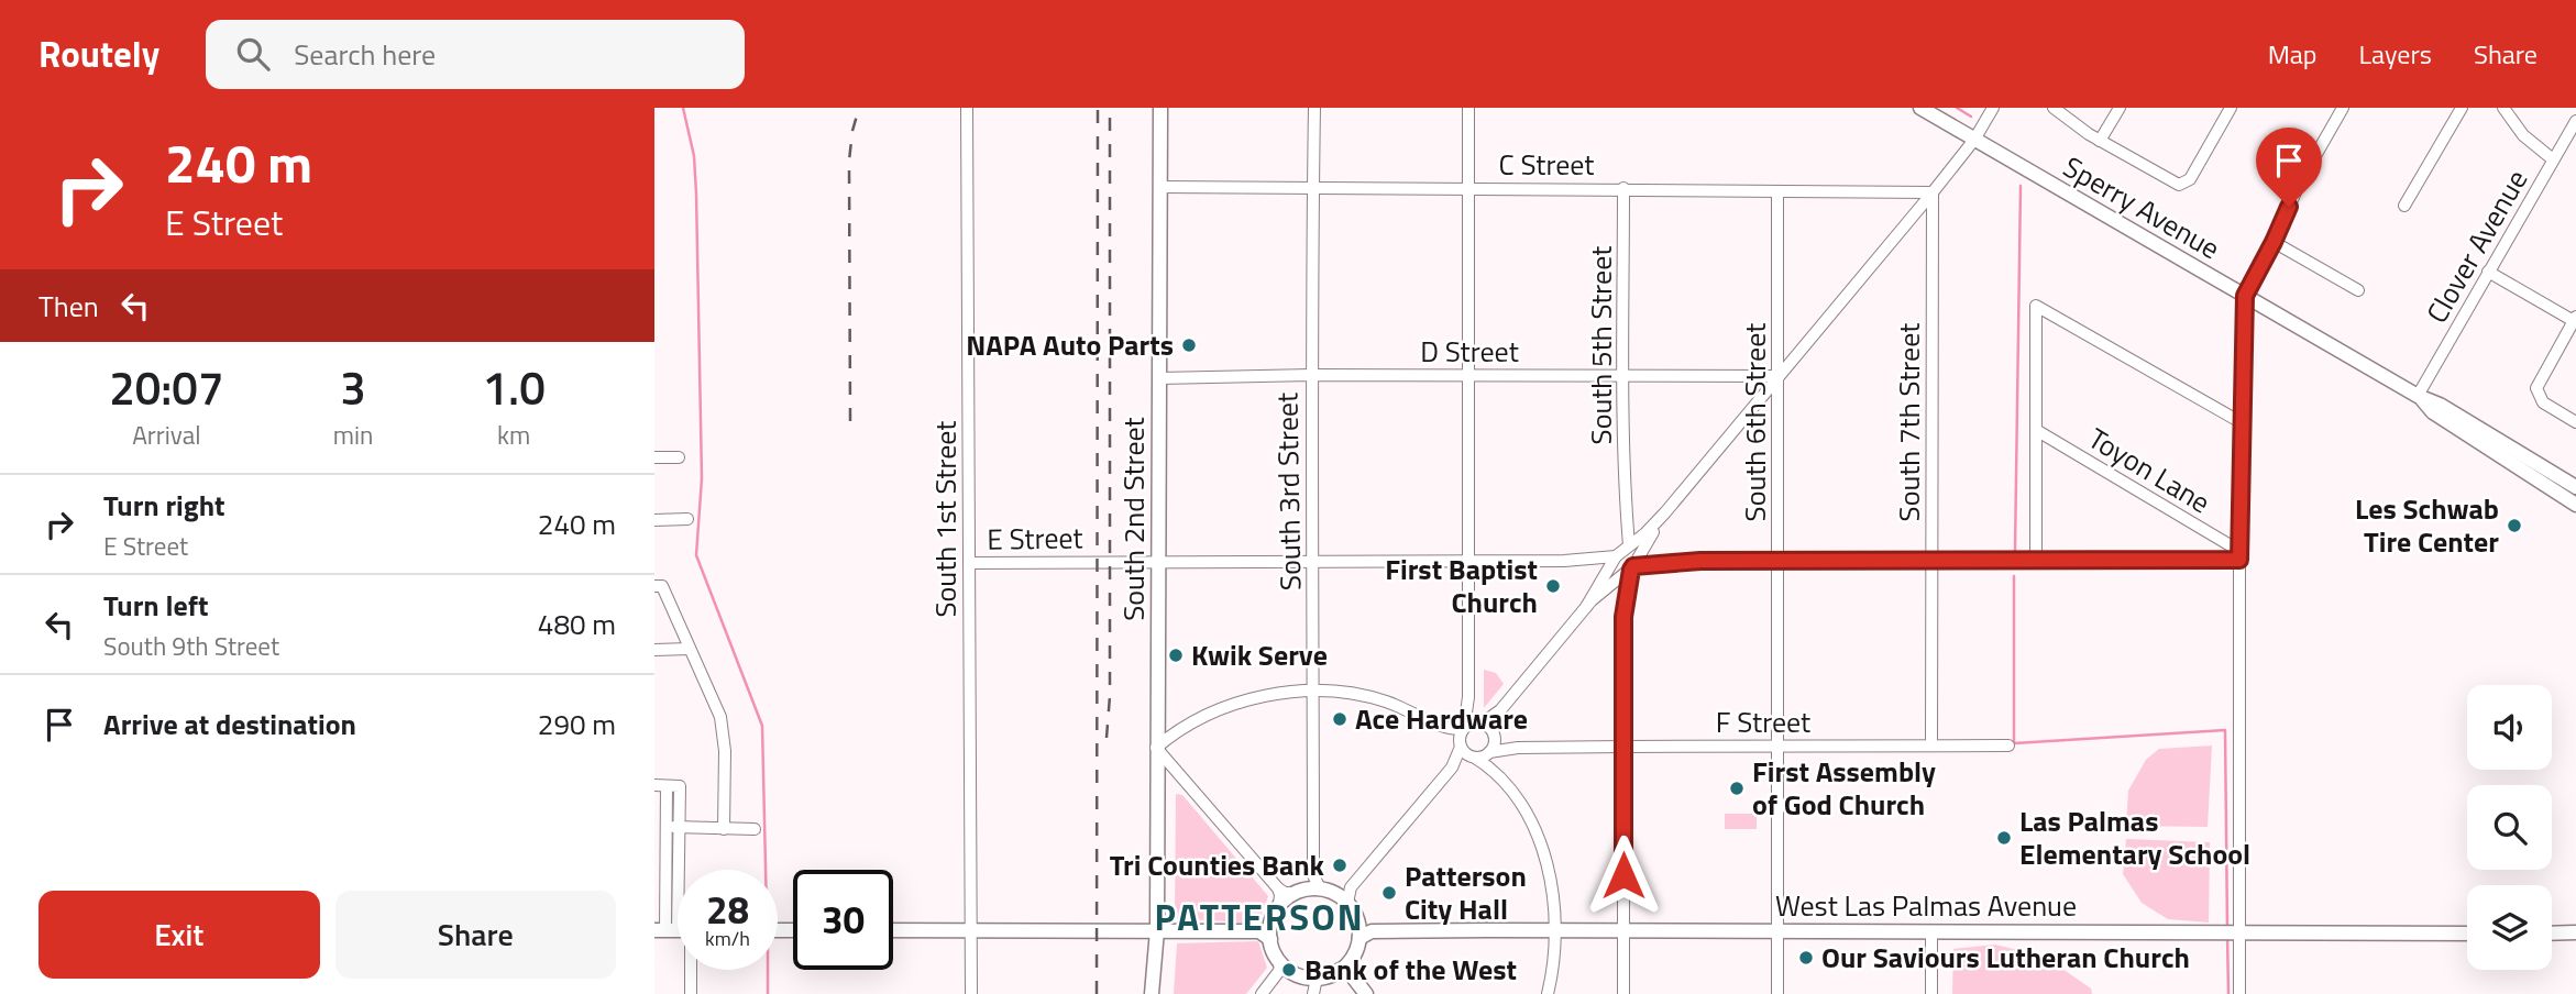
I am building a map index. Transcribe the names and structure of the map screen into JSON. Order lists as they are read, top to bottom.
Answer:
{
  "streets": {
    "main road": ["Sperry Avenue", "South 2nd Street", "West Las Palmas Avenue"],
    "street": [
      "C Street",
      "Clover Avenue",
      "South 5th Street",
      "D Street",
      "South 6th Street",
      "South 7th Street",
      "Toyon Lane",
      "South 3rd Street",
      "South 1st Street",
      "E Street",
      "F Street"
    ]
  },
  "crossings": [
    ["C Street", "South 5th Street"],
    ["C Street", "South 6th Street"],
    ["C Street", "South 7th Street"],
    ["C Street", "South 3rd Street"],
    ["C Street", "South 2nd Street"],
    ["Sperry Avenue", "Clover Avenue"],
    ["South 5th Street", "D Street"],
    ["South 5th Street", "E Street"],
    ["D Street", "South 6th Street"],
    ["D Street", "South 3rd Street"],
    ["D Street", "South 2nd Street"],
    ["South 6th Street", "F Street"],
    ["South 6th Street", "West Las Palmas Avenue"],
    ["South 7th Street", "F Street"],
    ["South 3rd Street", "E Street"],
    ["South 3rd Street", "West Las Palmas Avenue"],
    ["South 1st Street", "E Street"],
    ["South 2nd Street", "E Street"]
  ],
  "districts": ["PATTERSON"],
  "places": [
    "NAPA Auto Parts",
    "Les Schwab Tire Center",
    "First Baptist Church",
    "Kwik Serve",
    "Ace Hardware",
    "First Assembly of God Church",
    "Las Palmas Elementary School",
    "Tri Counties Bank",
    "Patterson City Hall",
    "Our Saviours Lutheran Church",
    "Bank of the West"
  ],
  "page": {
    "header": "Routely",
    "search": "Search here",
    "nav": ["Map", "Layers", "Share"],
    "turn": ["240 m", "E Street"],
    "then": "Then",
    "eta": [
      "20:07",
      "Arrival",
      "3",
      "min",
      "1.0",
      "km"
    ],
    "list": [
      {
        "name": "Turn right",
        "note": "E Street",
        "value": "240 m"
      },
      {
        "name": "Turn left",
        "note": "South 9th Street",
        "value": "480 m"
      },
      {
        "name": "Arrive at destination",
        "value": "290 m"
      }
    ],
    "speed": "28 km/h",
    "limit": "30",
    "buttons": ["Exit", "Share"]
  }
}
